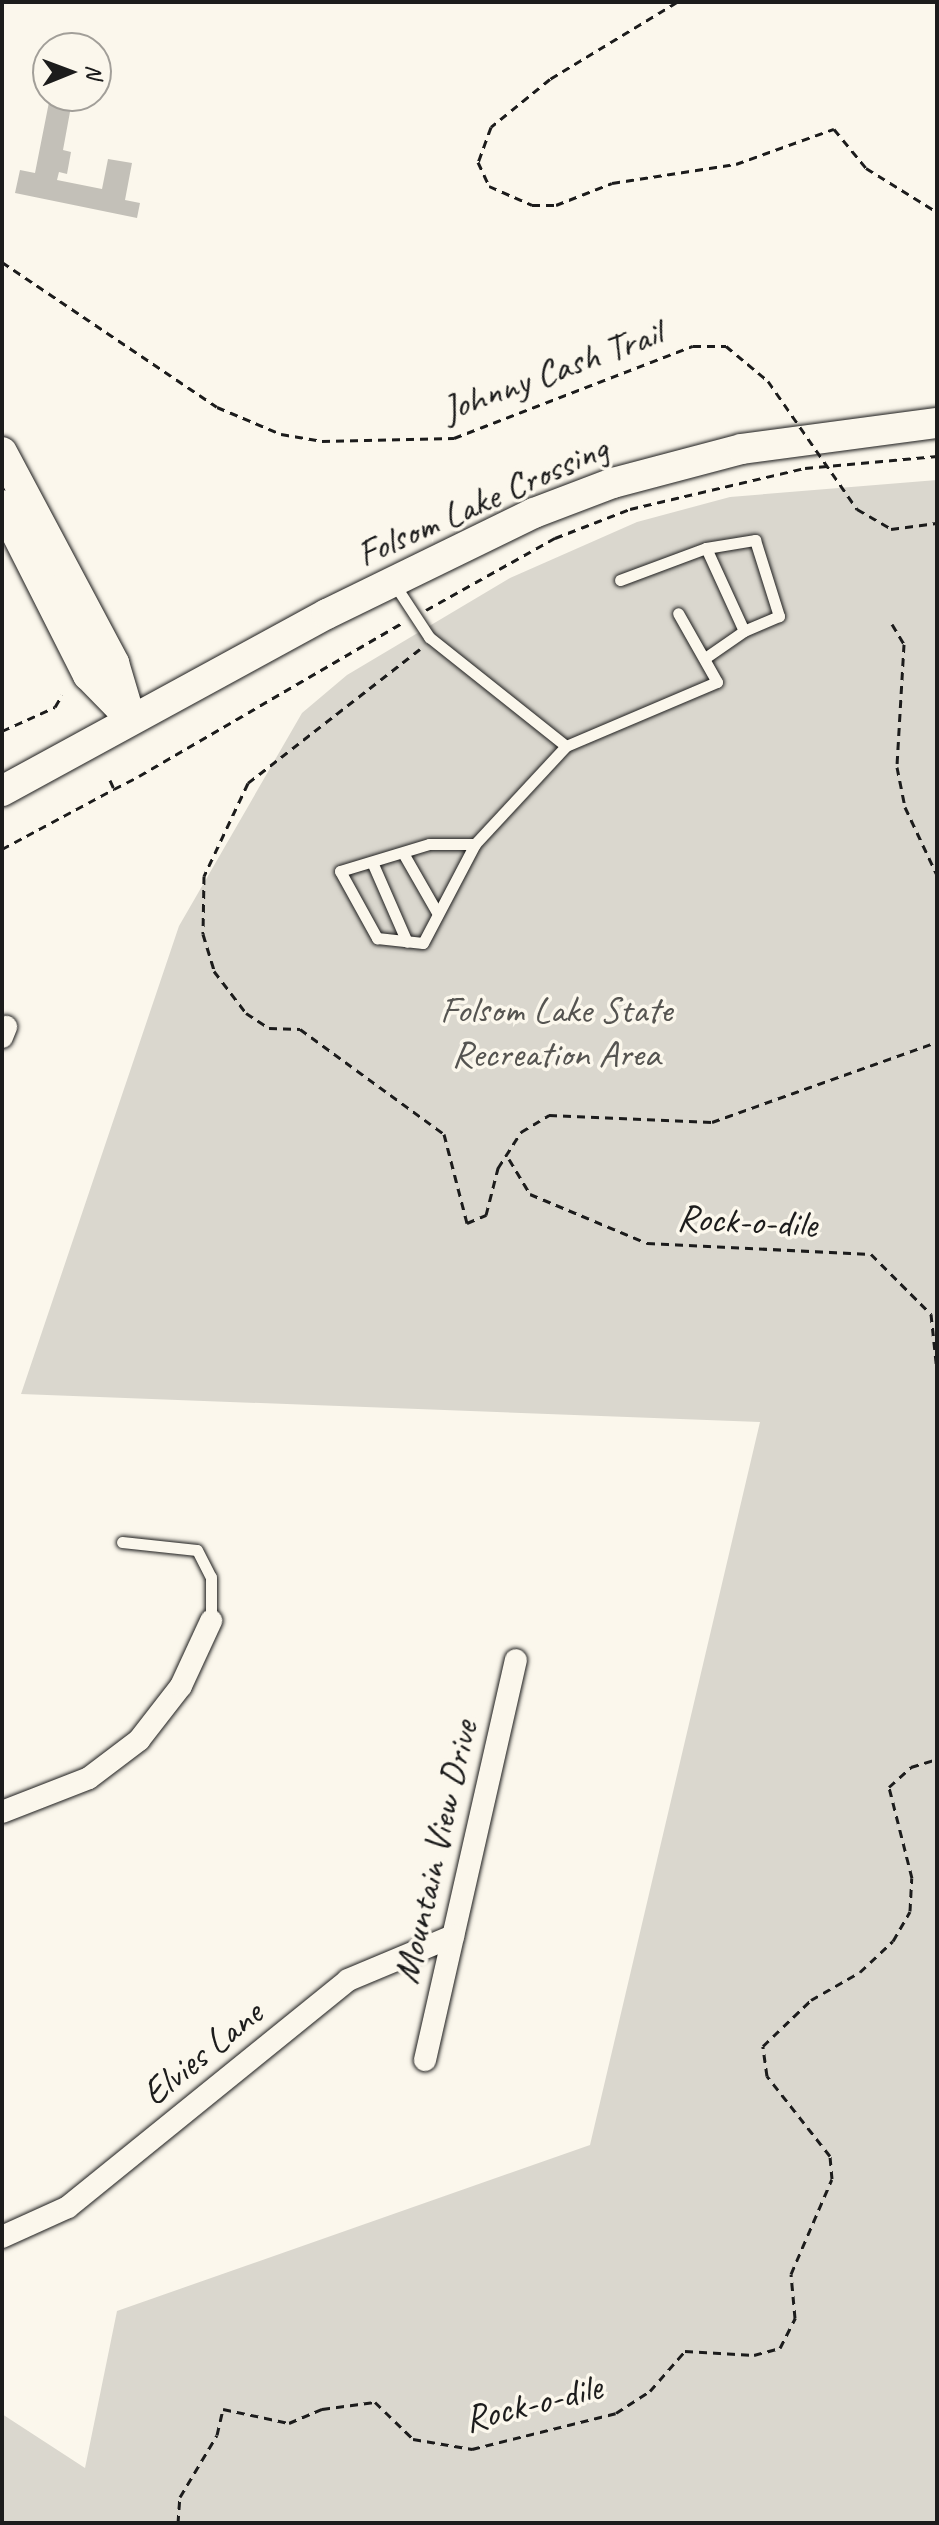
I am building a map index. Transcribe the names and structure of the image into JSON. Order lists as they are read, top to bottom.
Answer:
{
  "streets": {
    "main road": ["Folsom Lake Crossing"],
    "street": ["Mountain View Drive", "Elvies Lane"],
    "path": ["Johnny Cash Trail", "Rock-o-dile"]
  },
  "crossings": [
    ["Mountain View Drive", "Elvies Lane"]
  ],
  "parks": ["Folsom Lake State Recreation Area"],
  "north": "right"
}
